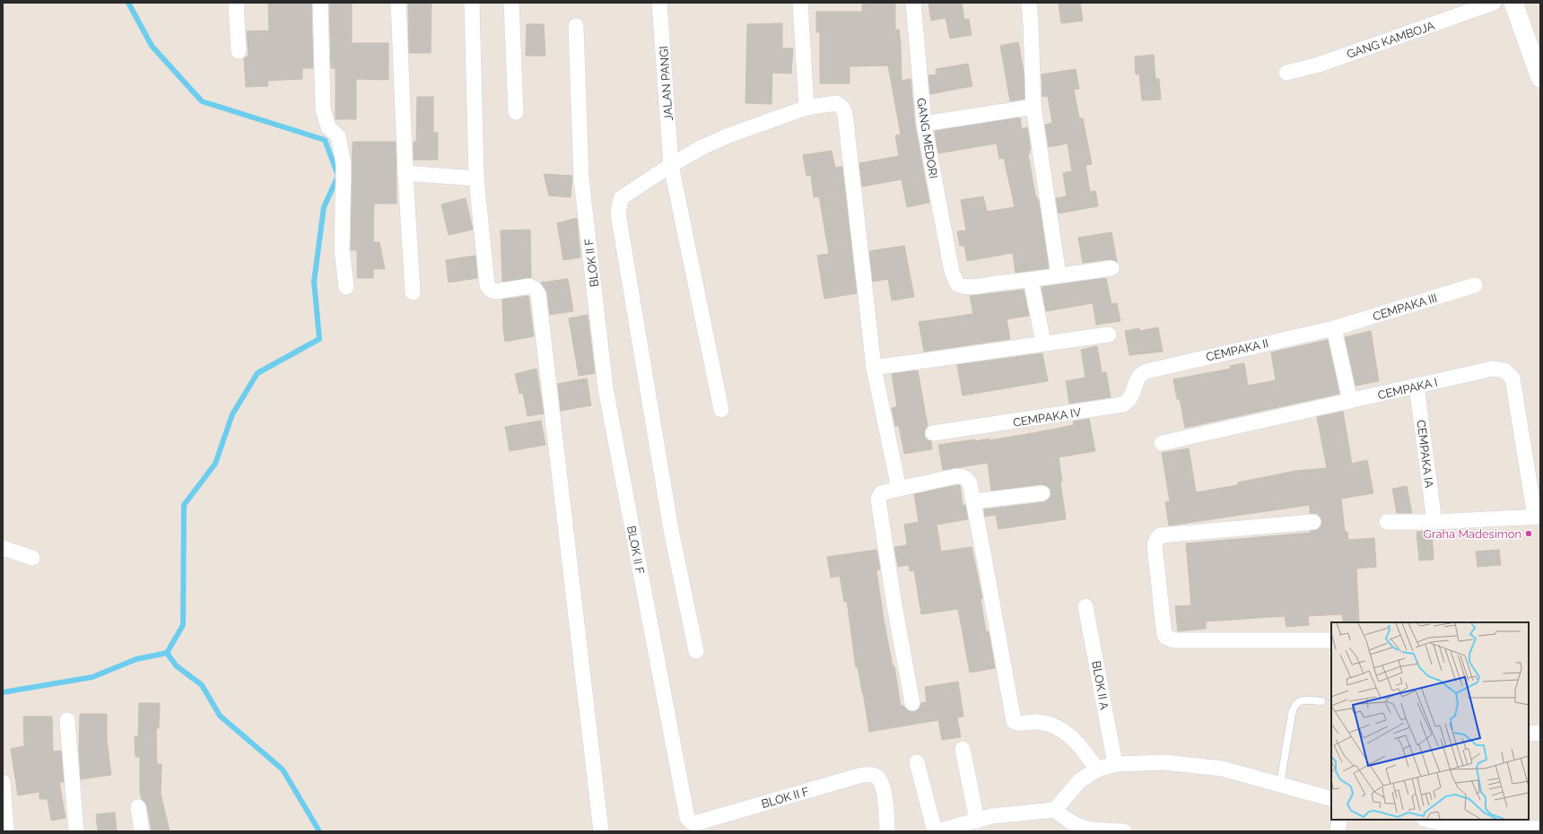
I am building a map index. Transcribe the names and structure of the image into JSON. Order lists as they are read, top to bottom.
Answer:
{
  "streets": {
    "street": [
      "GANG KAMBOJA",
      "JALAN PANGI",
      "GANG MEDORI",
      "BLOK II F",
      "CEMPAKA III",
      "CEMPAKA II",
      "CEMPAKA I",
      "CEMPAKA IV",
      "CEMPAKA IA",
      "BLOK II A"
    ]
  },
  "crossings": [
    ["CEMPAKA III", "CEMPAKA II"],
    ["CEMPAKA II", "CEMPAKA IV"],
    ["CEMPAKA I", "CEMPAKA IA"]
  ],
  "places": ["Graha Madesimon"]
}
